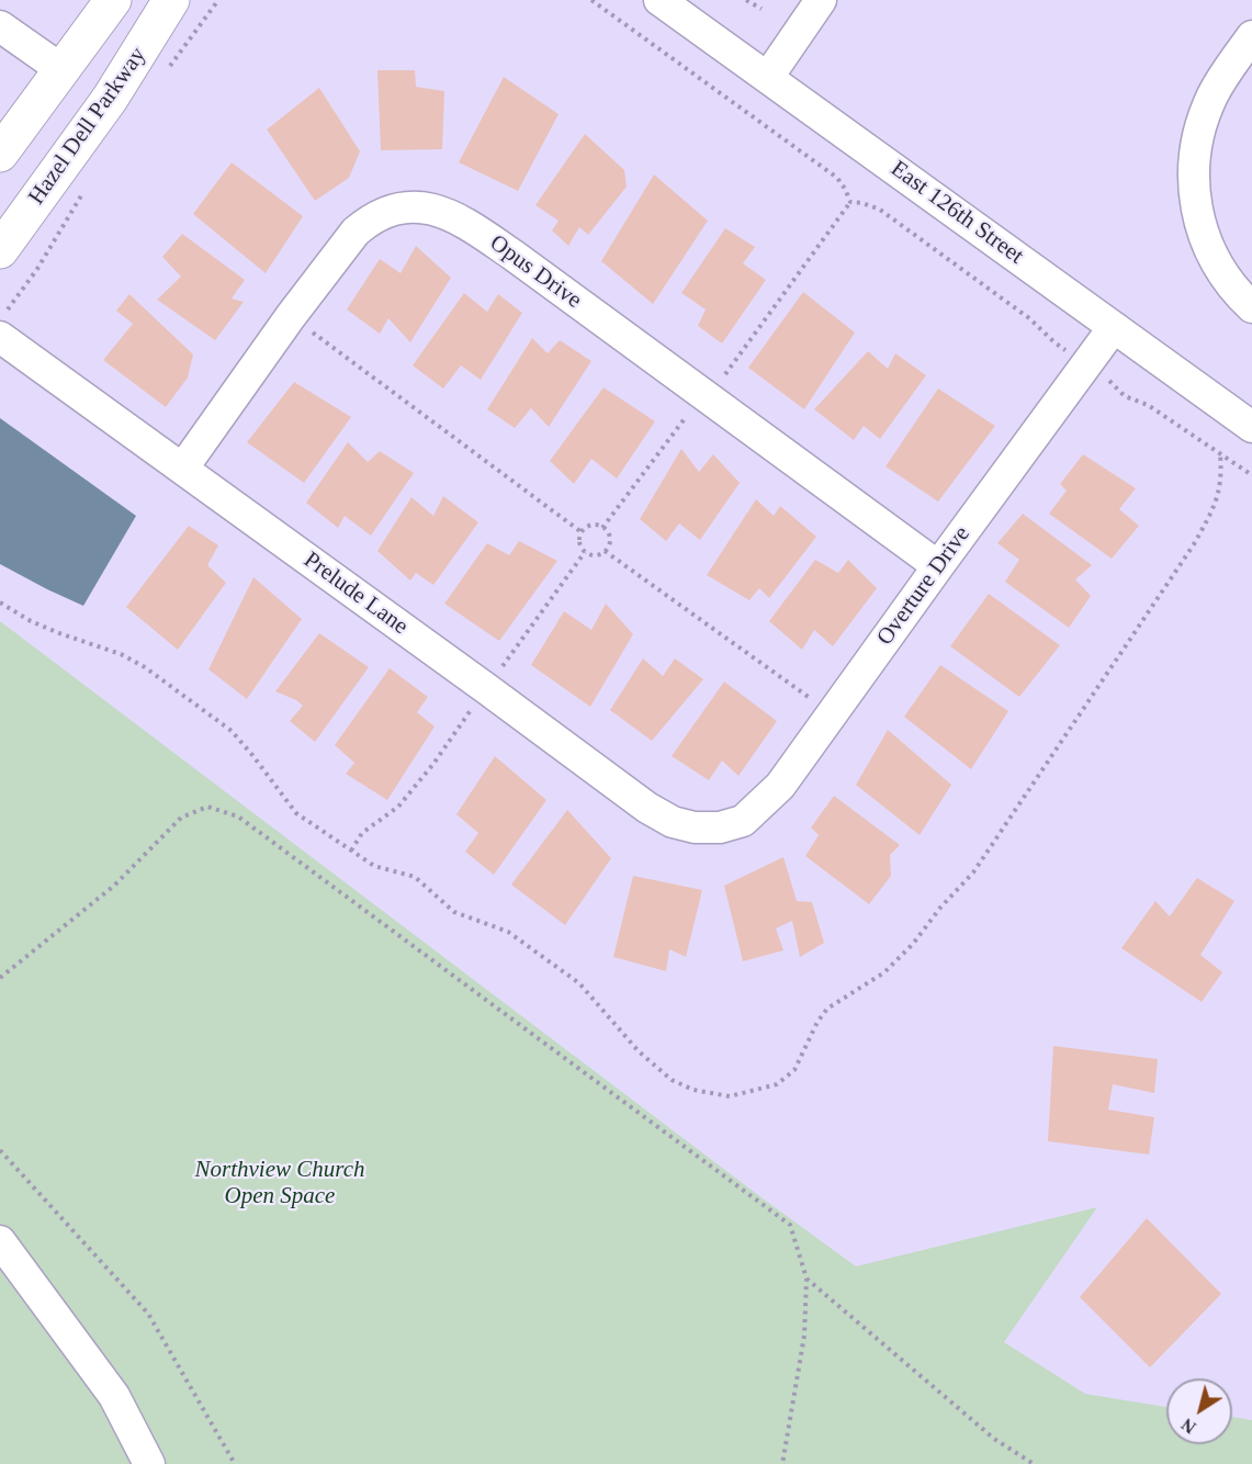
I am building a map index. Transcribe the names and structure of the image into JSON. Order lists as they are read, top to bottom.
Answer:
{
  "streets": {
    "main road": ["Hazel Dell Parkway"],
    "street": [
      "East 126th Street",
      "Opus Drive",
      "Overture Drive",
      "Prelude Lane"
    ]
  },
  "crossings": [
    ["East 126th Street", "Overture Drive"],
    ["Opus Drive", "Overture Drive"],
    ["Opus Drive", "Prelude Lane"],
    ["Overture Drive", "Prelude Lane"]
  ],
  "parks": ["Northview Church Open Space"],
  "north": "bottom left"
}
